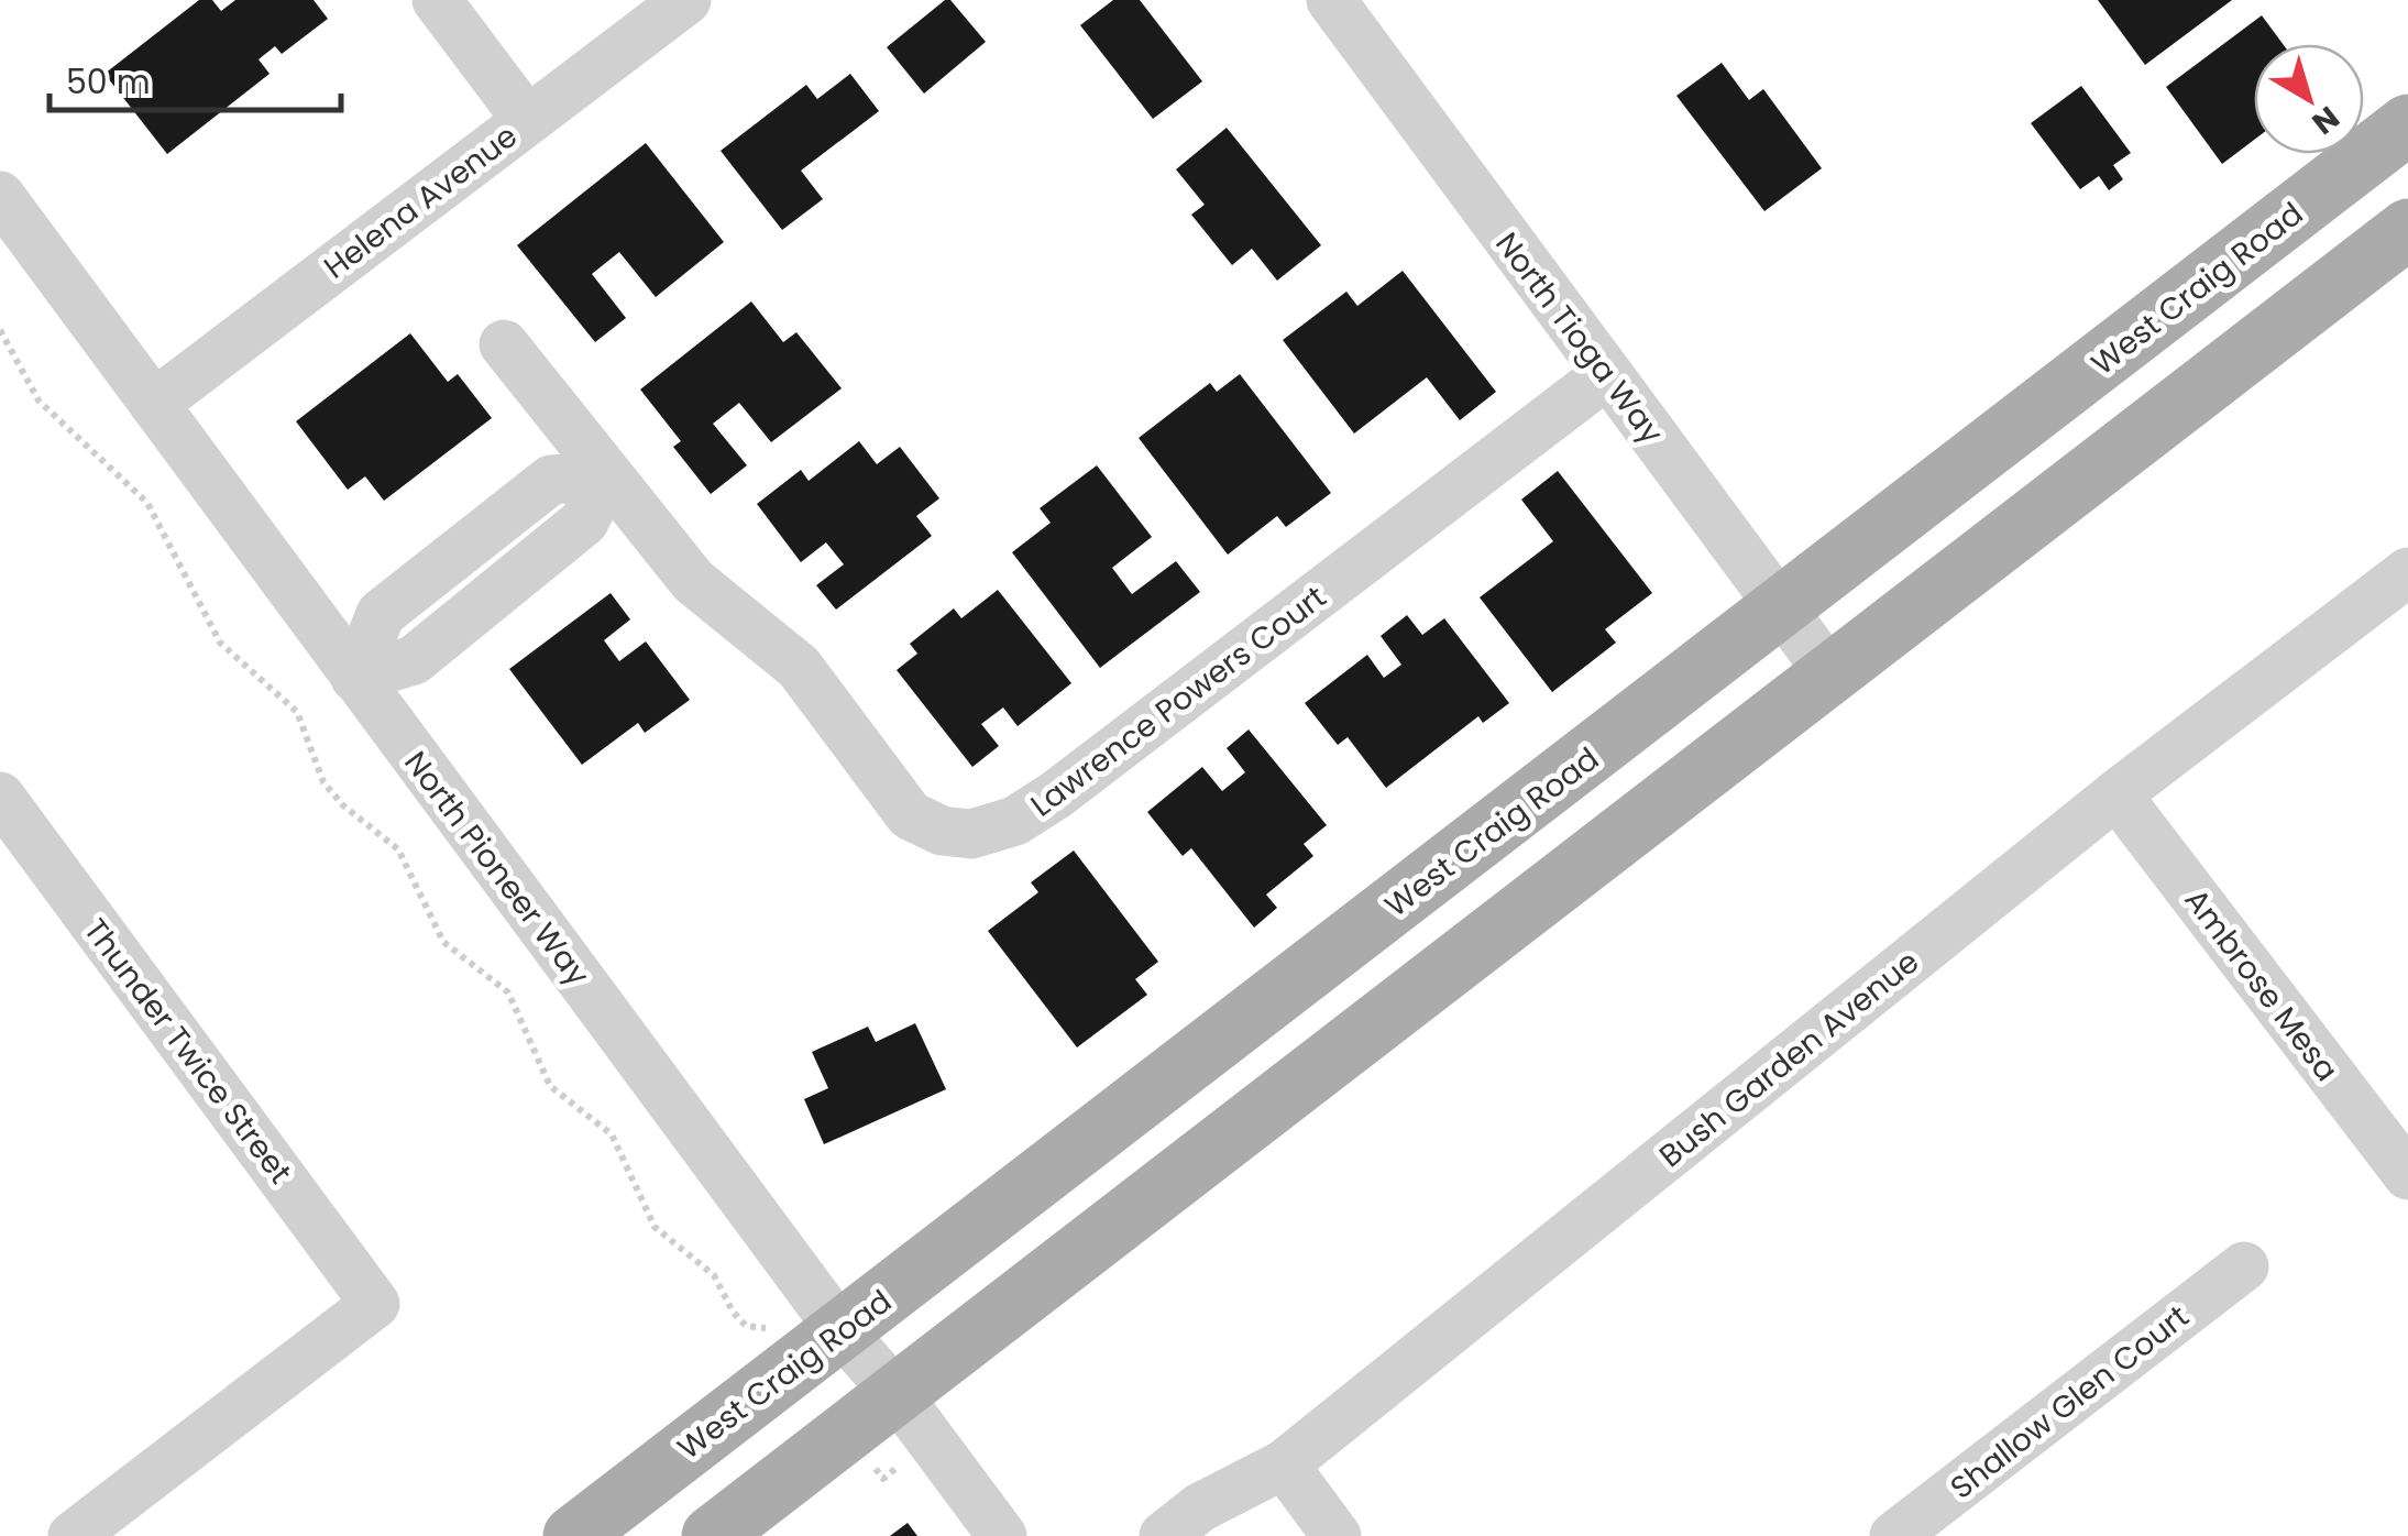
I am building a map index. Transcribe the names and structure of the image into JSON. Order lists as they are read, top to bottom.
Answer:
{
  "streets": {
    "main road": ["West Craig Road"],
    "street": [
      "Helena Avenue",
      "North Tioga Way",
      "Lawrence Powers Court",
      "North Pioneer Way",
      "Ambrose Mesa",
      "Thunder Twice Street",
      "Bush Garden Avenue",
      "Shallow Glen Court"
    ]
  },
  "crossings": [
    ["Helena Avenue", "North Pioneer Way"],
    ["West Craig Road", "North Tioga Way"],
    ["West Craig Road", "North Pioneer Way"],
    ["North Tioga Way", "Lawrence Powers Court"],
    ["Ambrose Mesa", "Bush Garden Avenue"]
  ],
  "scale_bar": "50 m",
  "north": "bottom right"
}
